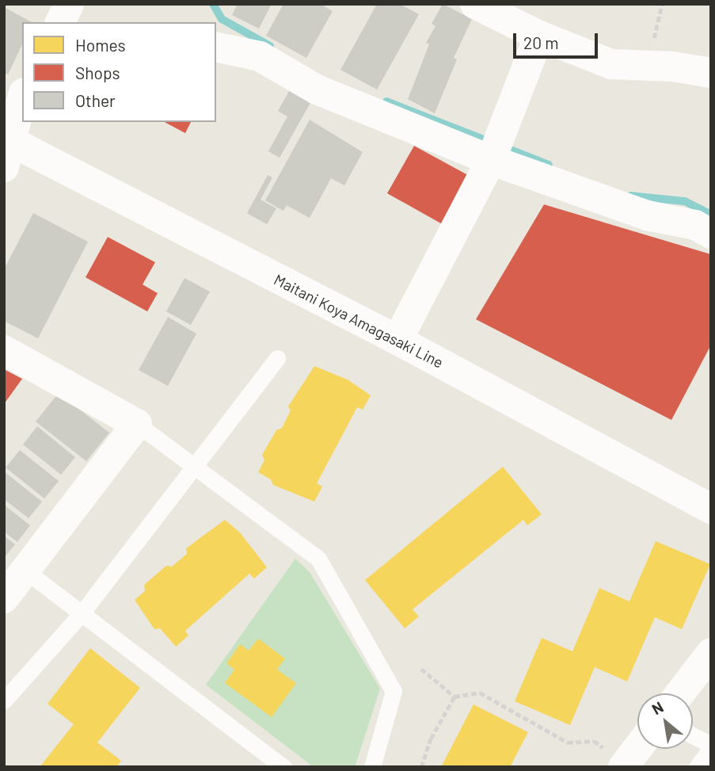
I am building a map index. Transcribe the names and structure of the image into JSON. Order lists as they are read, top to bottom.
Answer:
{
  "streets": {
    "street": ["Maitani Koya Amagasaki Line"]
  },
  "legend": ["Homes", "Shops", "Other"],
  "scale_bar": "20 m",
  "north": "top left"
}
